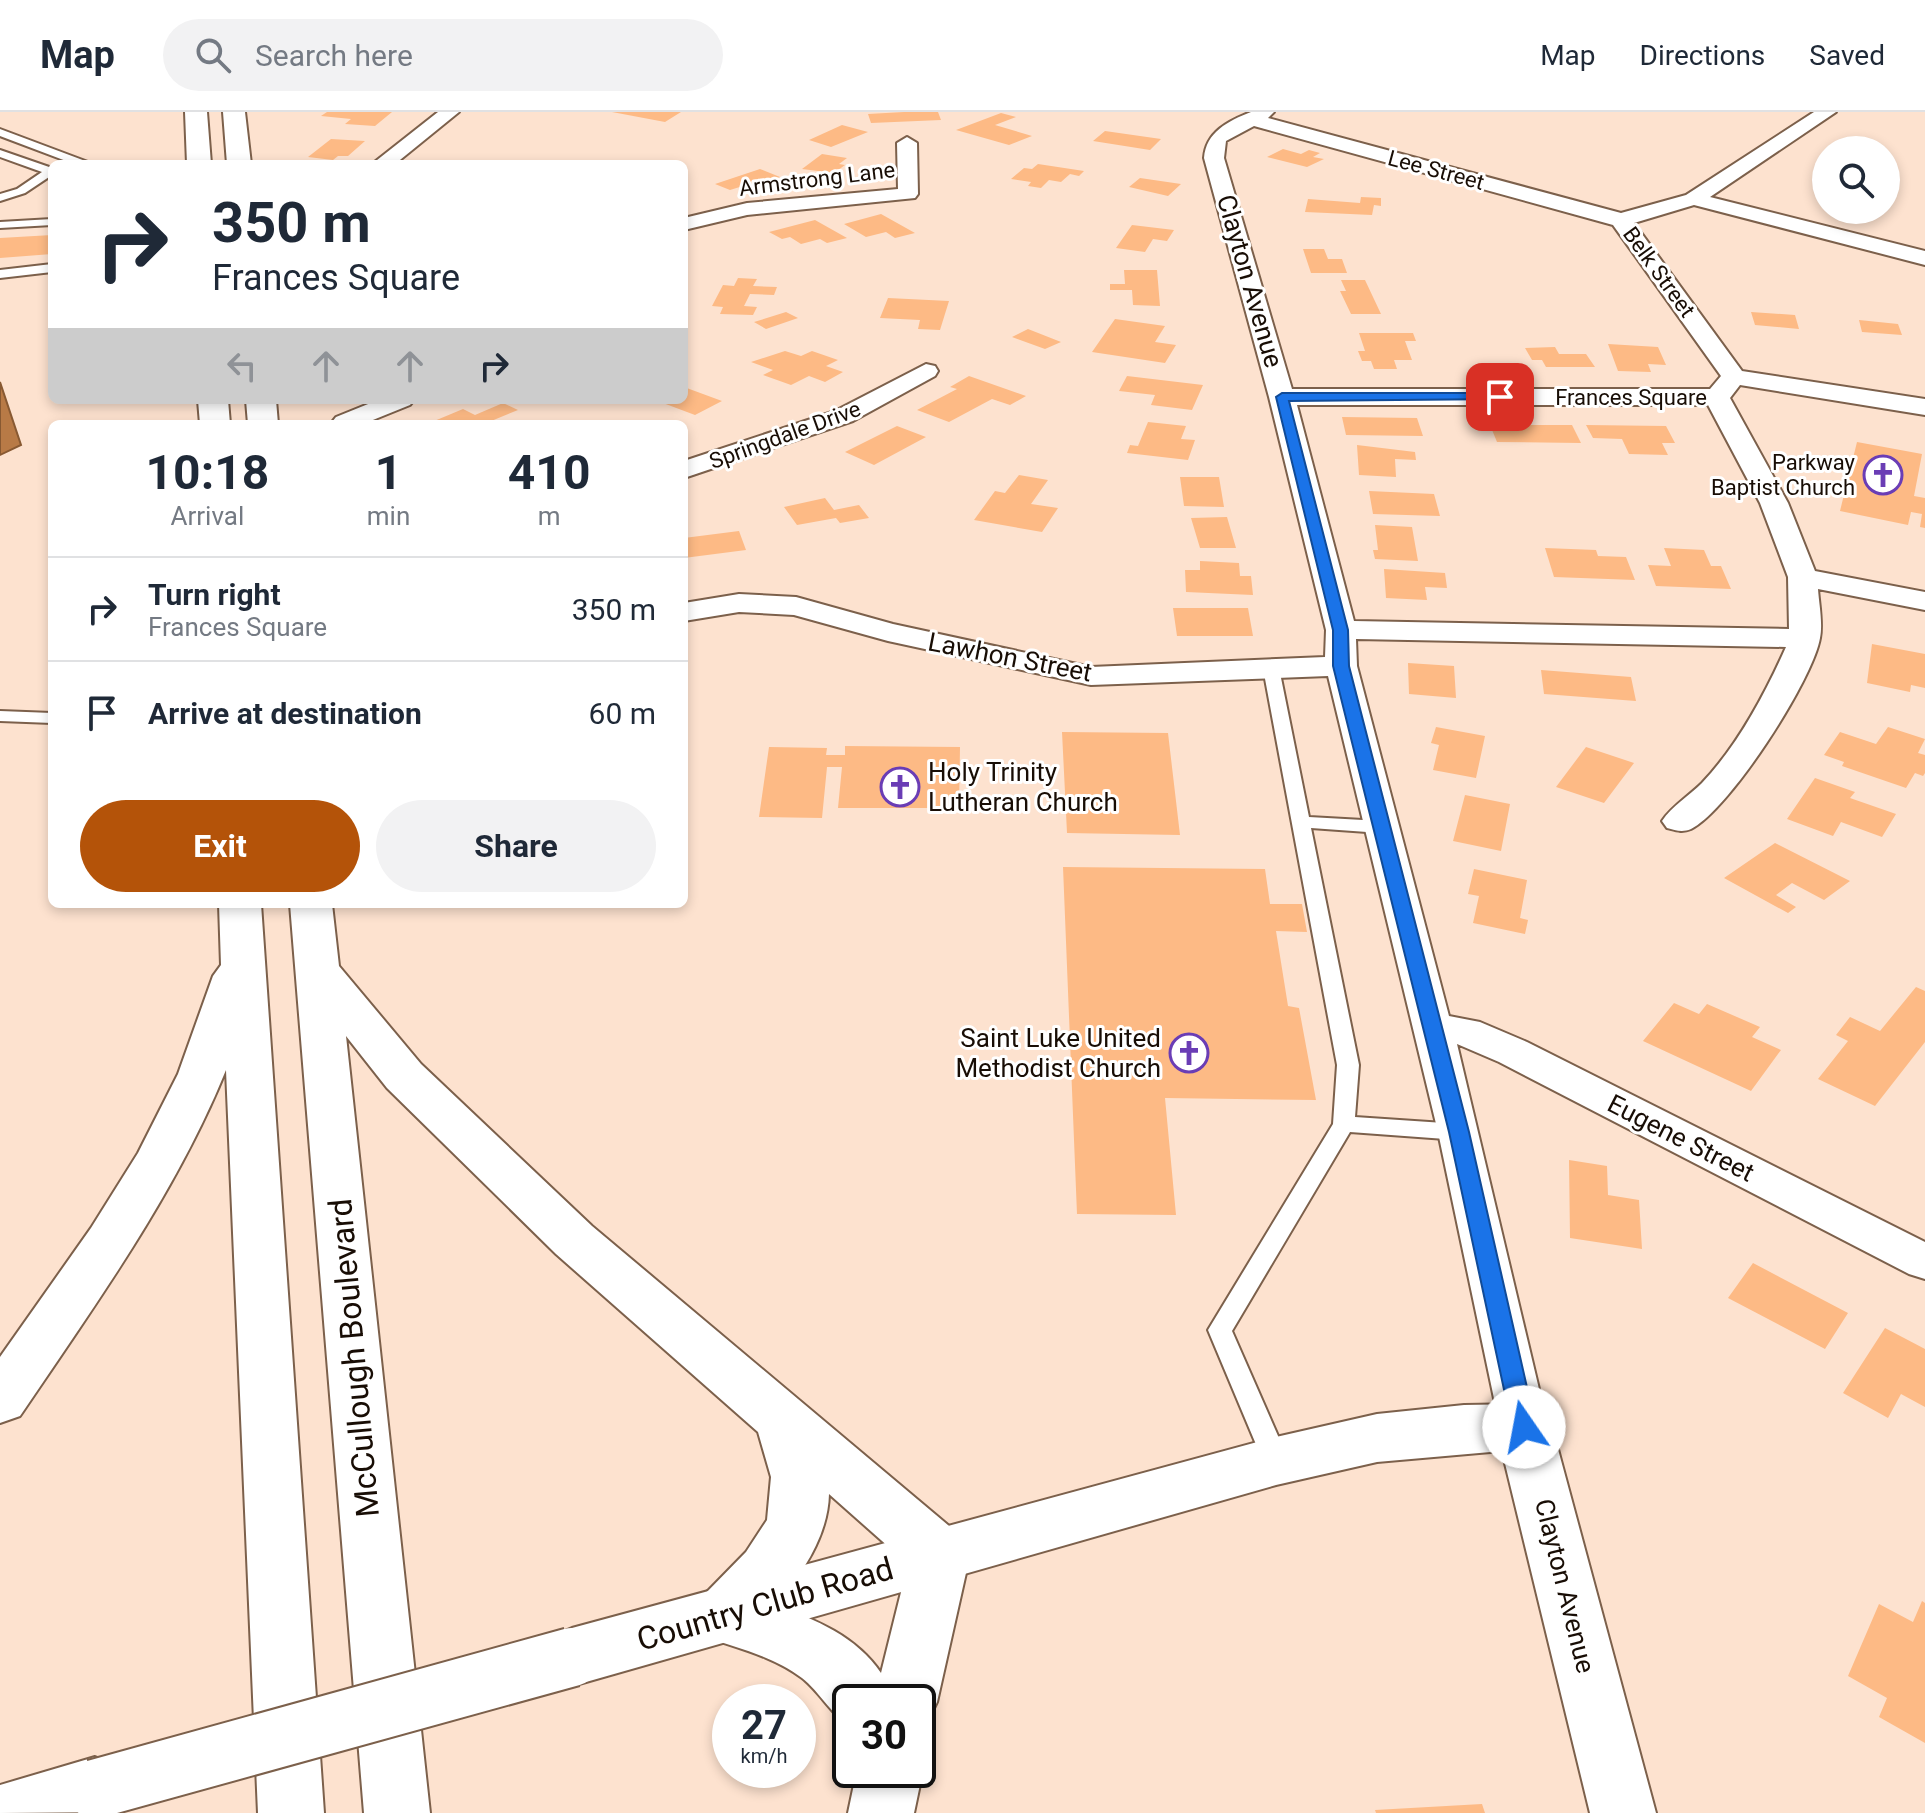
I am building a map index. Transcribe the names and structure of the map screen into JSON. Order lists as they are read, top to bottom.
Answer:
{
  "streets": {
    "main road": ["Clayton Avenue", "McCullough Boulevard", "Country Club Road"],
    "street": [
      "Lee Street",
      "Armstrong Lane",
      "Belk Street",
      "Frances Square",
      "Springdale Drive",
      "Lawhon Street",
      "Eugene Street"
    ]
  },
  "crossings": [
    ["Lee Street", "Belk Street"],
    ["Lee Street", "Clayton Avenue"],
    ["Belk Street", "Frances Square"],
    ["Clayton Avenue", "Frances Square"],
    ["Clayton Avenue", "Lawhon Street"],
    ["Clayton Avenue", "Eugene Street"],
    ["Clayton Avenue", "Country Club Road"]
  ],
  "places": {
    "church": ["Parkway Baptist Church", "Holy Trinity Lutheran Church", "Saint Luke United Methodist Church"]
  },
  "page": {
    "header": "Map",
    "search": "Search here",
    "nav": ["Map", "Directions", "Saved"],
    "turn": ["350 m", "Frances Square"],
    "eta": [
      "10:18",
      "Arrival",
      "1",
      "min",
      "410",
      "m"
    ],
    "list": [
      {
        "name": "Turn right",
        "note": "Frances Square",
        "value": "350 m"
      },
      {
        "name": "Arrive at destination",
        "value": "60 m"
      }
    ],
    "buttons": ["Exit", "Share"],
    "speed": "27 km/h",
    "limit": "30"
  }
}
